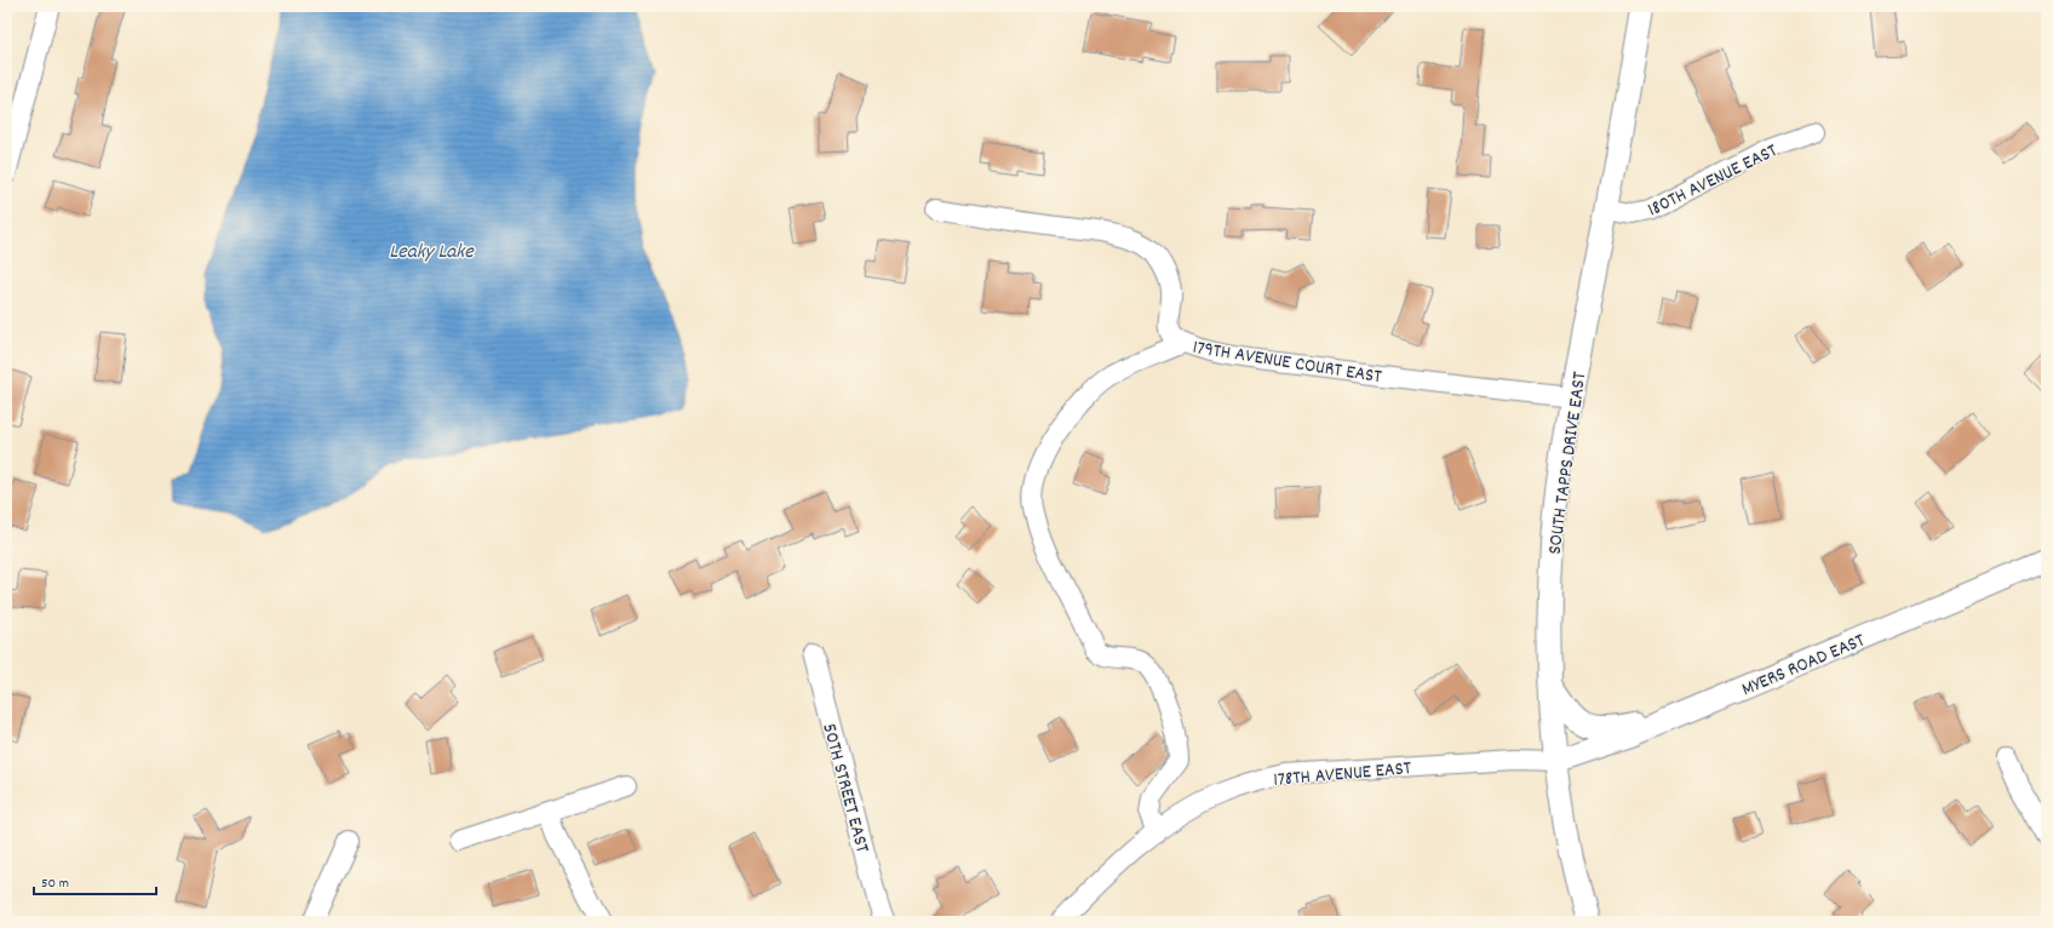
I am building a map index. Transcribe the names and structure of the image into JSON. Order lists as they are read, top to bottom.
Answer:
{
  "streets": {
    "street": [
      "180TH AVENUE EAST",
      "179TH AVENUE COURT EAST",
      "SOUTH TAPPS DRIVE EAST",
      "MYERS ROAD EAST",
      "178TH AVENUE EAST",
      "50TH STREET EAST"
    ]
  },
  "crossings": [
    ["180TH AVENUE EAST", "SOUTH TAPPS DRIVE EAST"],
    ["179TH AVENUE COURT EAST", "SOUTH TAPPS DRIVE EAST"],
    ["SOUTH TAPPS DRIVE EAST", "MYERS ROAD EAST"],
    ["SOUTH TAPPS DRIVE EAST", "178TH AVENUE EAST"],
    ["MYERS ROAD EAST", "178TH AVENUE EAST"]
  ],
  "water": ["Leaky Lake"],
  "scale_bar": "50 m"
}
